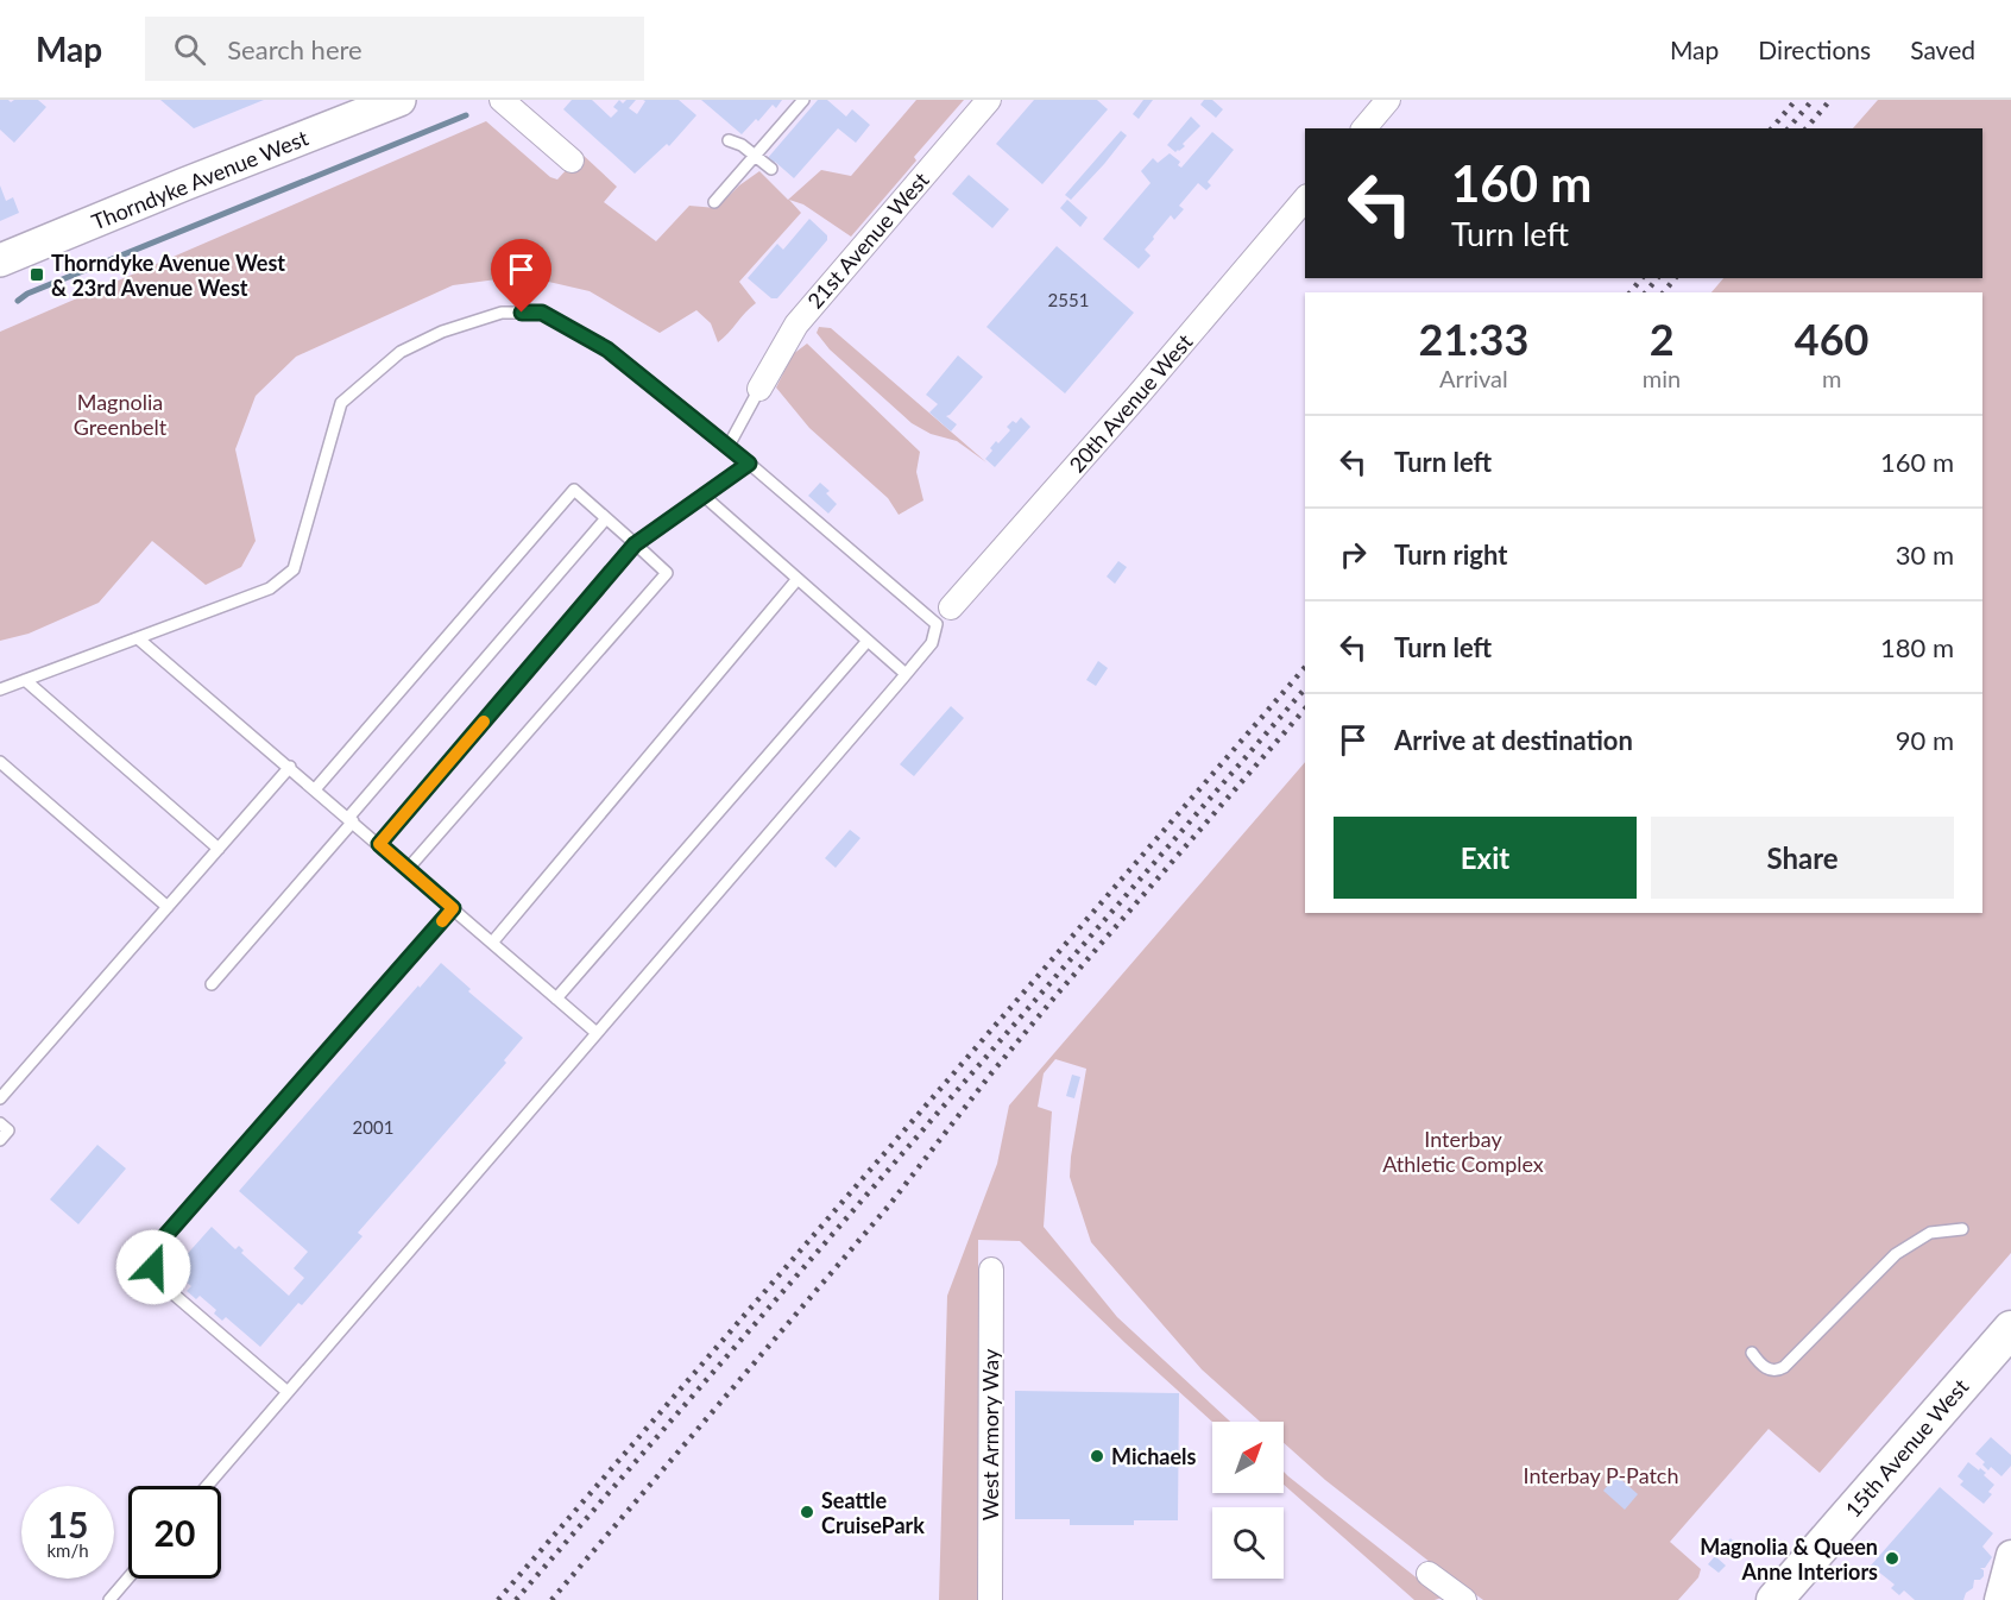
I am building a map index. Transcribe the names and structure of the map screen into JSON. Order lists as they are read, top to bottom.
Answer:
{
  "streets": {
    "main road": ["Thorndyke Avenue West", "15th Avenue West"],
    "street": ["21st Avenue West", "20th Avenue West", "West Armory Way"]
  },
  "parks": ["Magnolia Greenbelt", "Interbay Athletic Complex", "Interbay P-Patch"],
  "places": {
    "transit": ["Thorndyke Avenue West & 23rd Avenue West"],
    "other": ["Michaels", "Seattle CruisePark", "Magnolia & Queen Anne Interiors"]
  },
  "house_numbers": ["2551", "2001"],
  "north": "top right",
  "page": {
    "header": "Map",
    "search": "Search here",
    "nav": ["Map", "Directions", "Saved"],
    "turn": ["160 m", "Turn left"],
    "eta": [
      "21:33",
      "Arrival",
      "2",
      "min",
      "460",
      "m"
    ],
    "list": [
      {
        "name": "Turn left",
        "value": "160 m"
      },
      {
        "name": "Turn right",
        "value": "30 m"
      },
      {
        "name": "Turn left",
        "value": "180 m"
      },
      {
        "name": "Arrive at destination",
        "value": "90 m"
      }
    ],
    "buttons": ["Exit", "Share"],
    "speed": "15 km/h",
    "limit": "20"
  }
}
